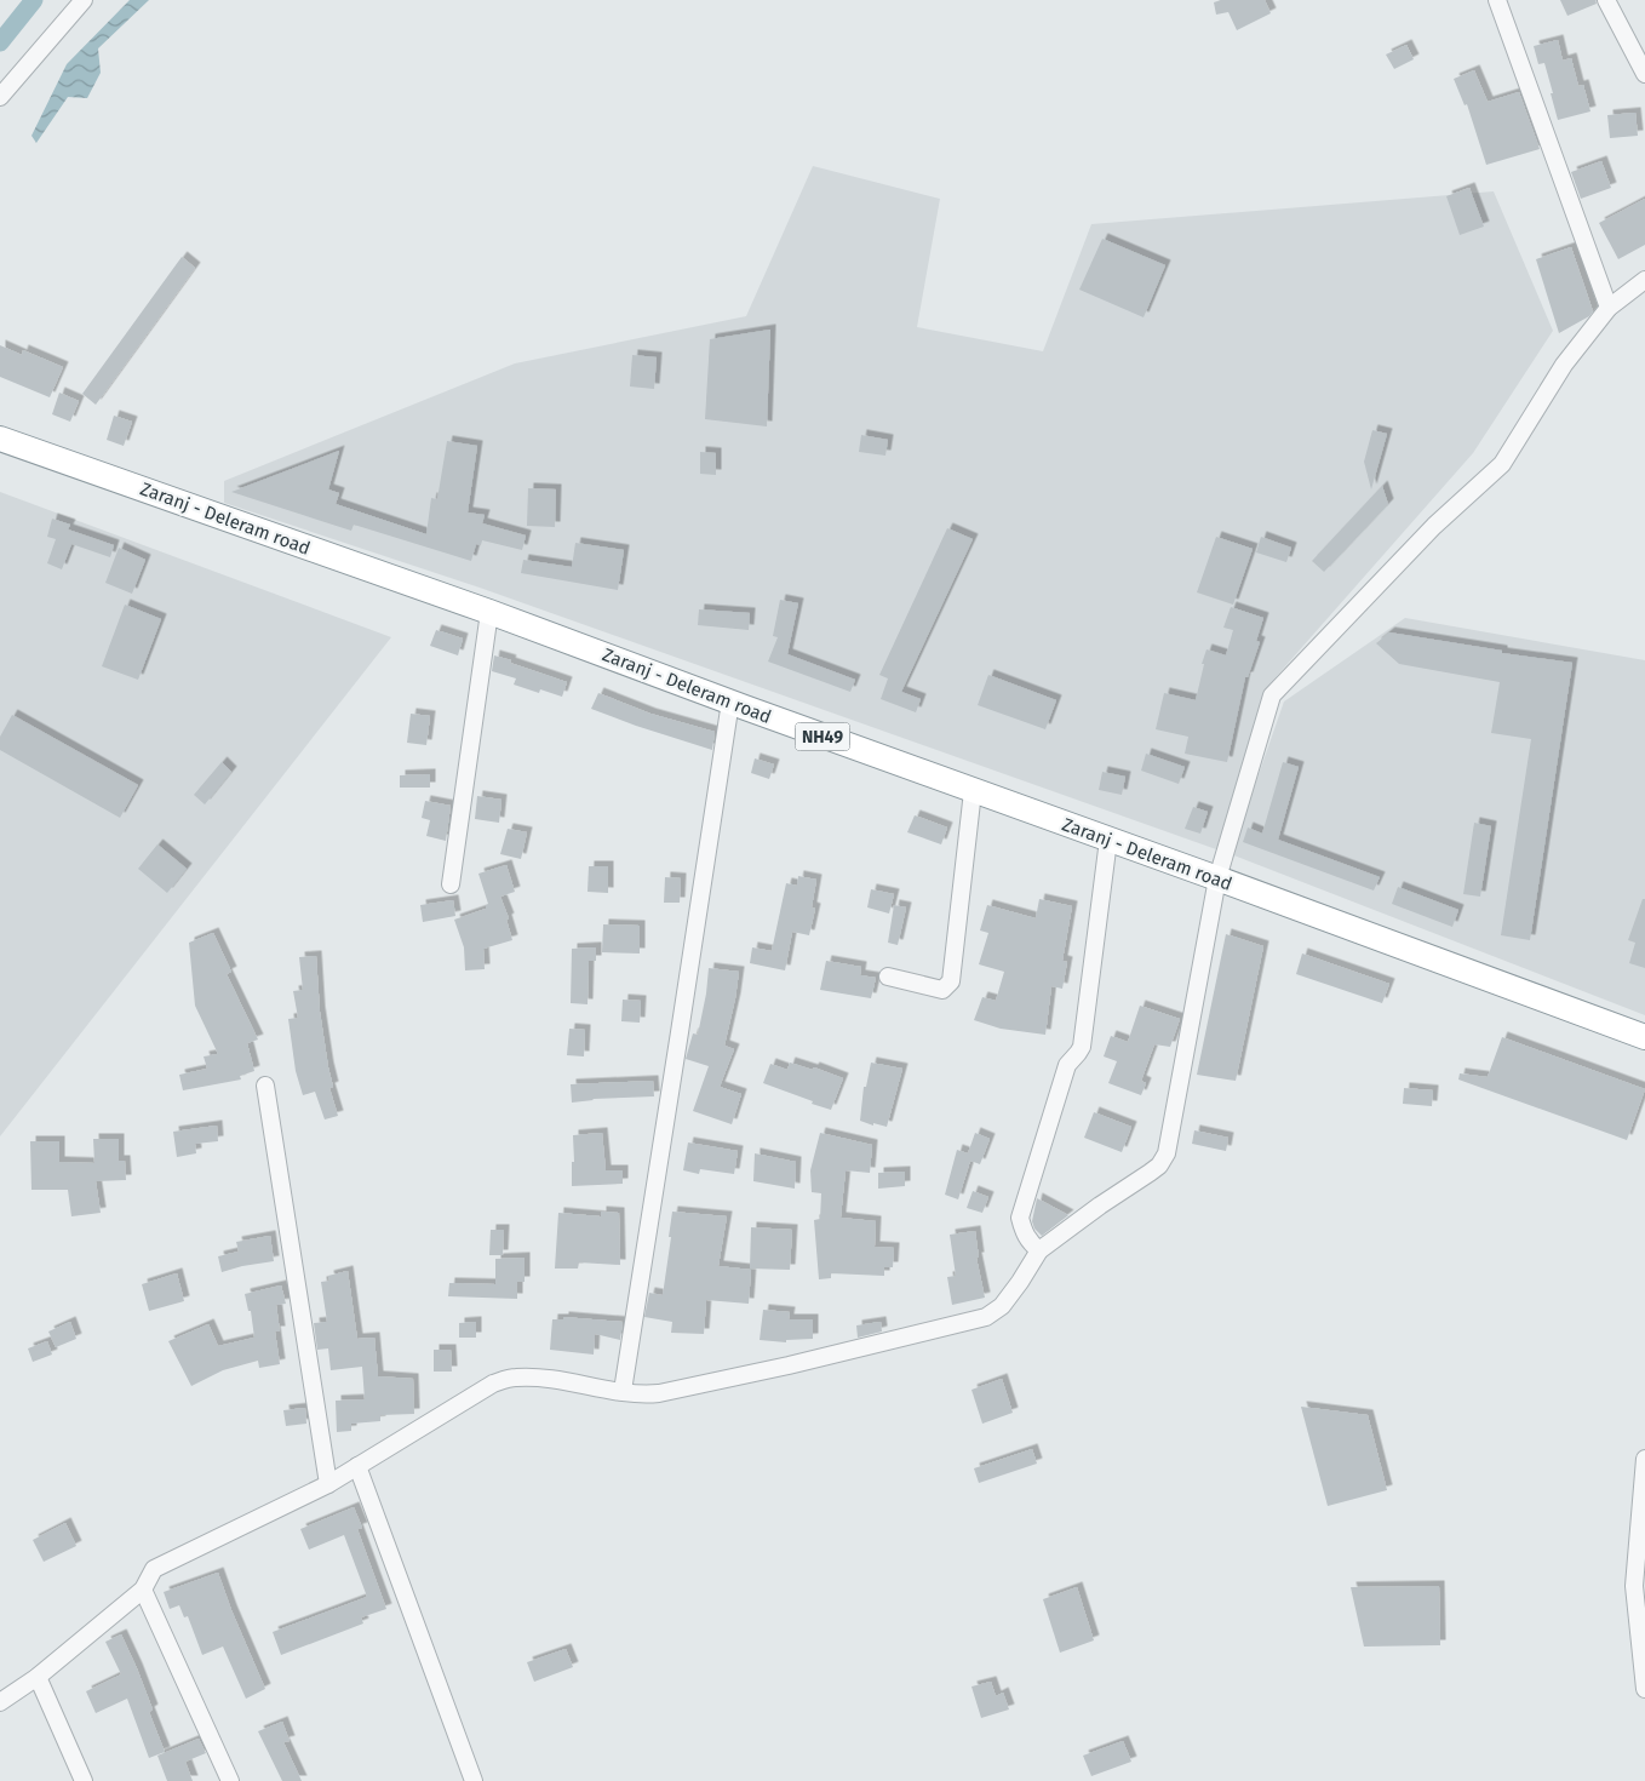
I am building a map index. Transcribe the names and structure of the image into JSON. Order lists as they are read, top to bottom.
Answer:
{
  "streets": {
    "highway": ["Zaranj - Deleram road", "NH49"]
  }
}
